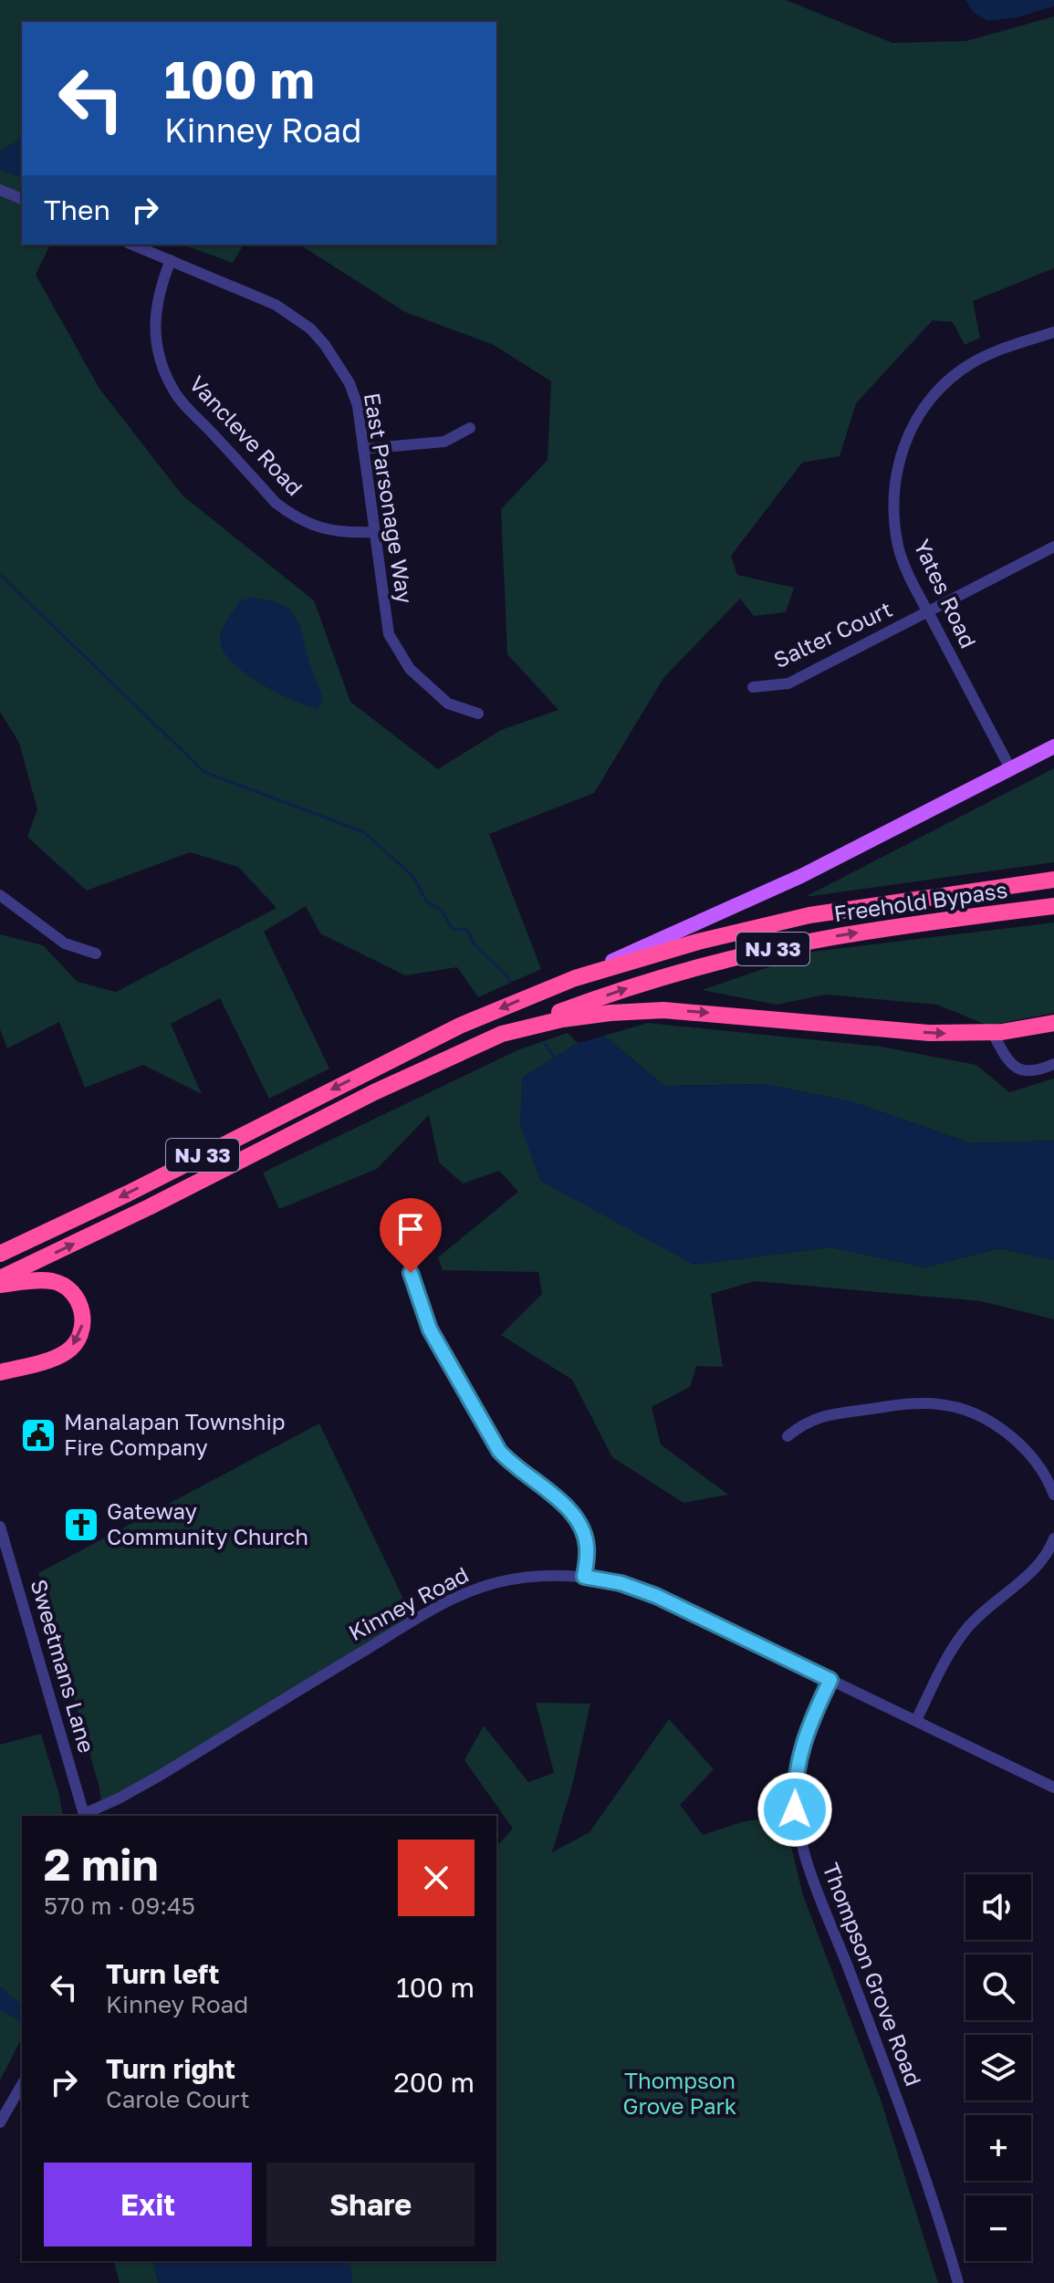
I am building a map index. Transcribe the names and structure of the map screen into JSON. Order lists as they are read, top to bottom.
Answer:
{
  "streets": {
    "highway": ["Freehold Bypass", "NJ 33"],
    "street": [
      "Vancleve Road",
      "East Parsonage Way",
      "Yates Road",
      "Salter Court",
      "Kinney Road",
      "Sweetmans Lane",
      "Thompson Grove Road"
    ]
  },
  "crossings": [
    ["Vancleve Road", "East Parsonage Way"],
    ["Yates Road", "Salter Court"],
    ["Freehold Bypass", "NJ 33"],
    ["Kinney Road", "Sweetmans Lane"],
    ["Kinney Road", "Thompson Grove Road"]
  ],
  "parks": ["Thompson Grove Park"],
  "places": {
    "public building": ["Manalapan Township Fire Company"],
    "church": ["Gateway Community Church"]
  },
  "page": {
    "turn": ["100 m", "Kinney Road"],
    "then": "Then",
    "heading": ["2 min", "570 m · 09:45"],
    "map_buttons": ["+", "−"],
    "list": [
      {
        "name": "Turn left",
        "note": "Kinney Road",
        "value": "100 m"
      },
      {
        "name": "Turn right",
        "note": "Carole Court",
        "value": "200 m"
      }
    ],
    "buttons": ["Exit", "Share"]
  }
}
